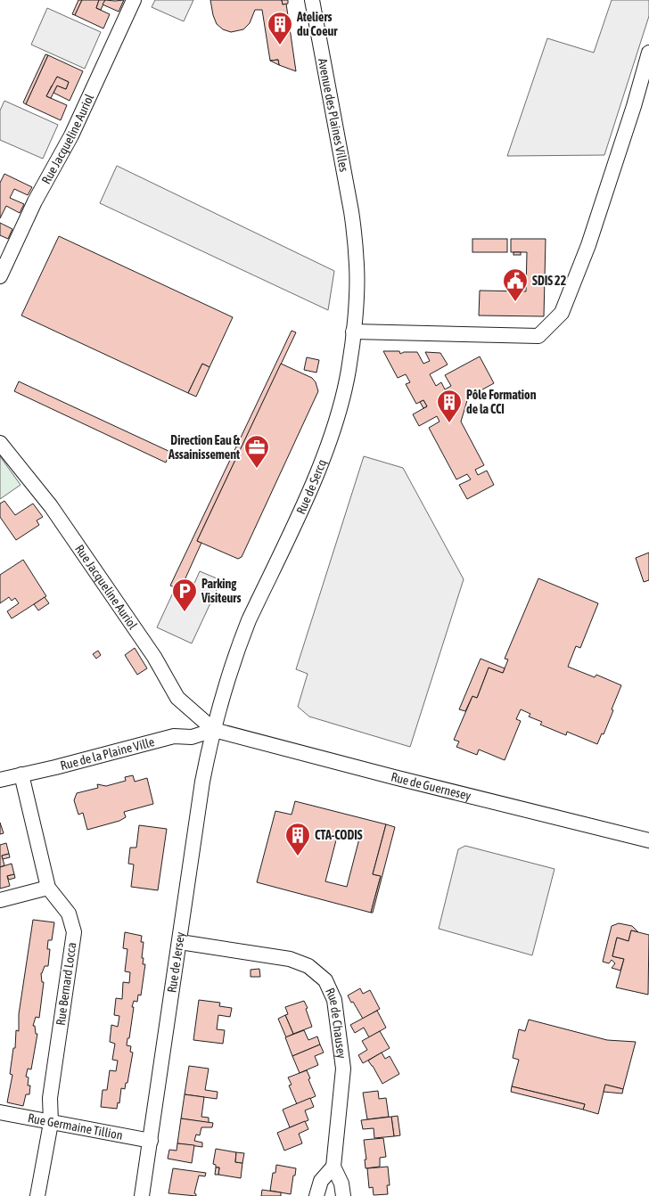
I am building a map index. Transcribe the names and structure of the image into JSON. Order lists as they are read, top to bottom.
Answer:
{
  "streets": {
    "street": [
      "Avenue des Plaines Villes",
      "Rue Jacqueline Auriol",
      "Rue de Sercq",
      "Rue de la Plaine Ville",
      "Rue de Guernesey",
      "Rue de Jersey",
      "Rue Bernard Locca",
      "Rue de Chausey",
      "Rue Germaine Tillion"
    ]
  },
  "crossings": [
    ["Avenue des Plaines Villes", "Rue de Sercq"],
    ["Rue Jacqueline Auriol", "Rue de Sercq"],
    ["Rue Jacqueline Auriol", "Rue de la Plaine Ville"],
    ["Rue Jacqueline Auriol", "Rue de Guernesey"],
    ["Rue Jacqueline Auriol", "Rue de Jersey"],
    ["Rue de Sercq", "Rue de la Plaine Ville"],
    ["Rue de Sercq", "Rue de Guernesey"],
    ["Rue de Sercq", "Rue de Jersey"],
    ["Rue de la Plaine Ville", "Rue de Guernesey"],
    ["Rue de la Plaine Ville", "Rue de Jersey"],
    ["Rue de la Plaine Ville", "Rue Bernard Locca"],
    ["Rue de Guernesey", "Rue de Jersey"],
    ["Rue de Jersey", "Rue de Chausey"],
    ["Rue de Jersey", "Rue Germaine Tillion"],
    ["Rue Bernard Locca", "Rue Germaine Tillion"]
  ],
  "places": {
    "building": ["Ateliers du Coeur", "Pôle Formation de la CCI", "CTA-CODIS"],
    "public building": ["SDIS 22"],
    "office": ["Direction Eau & Assainissement"],
    "parking": ["Parking Visiteurs"]
  }
}
